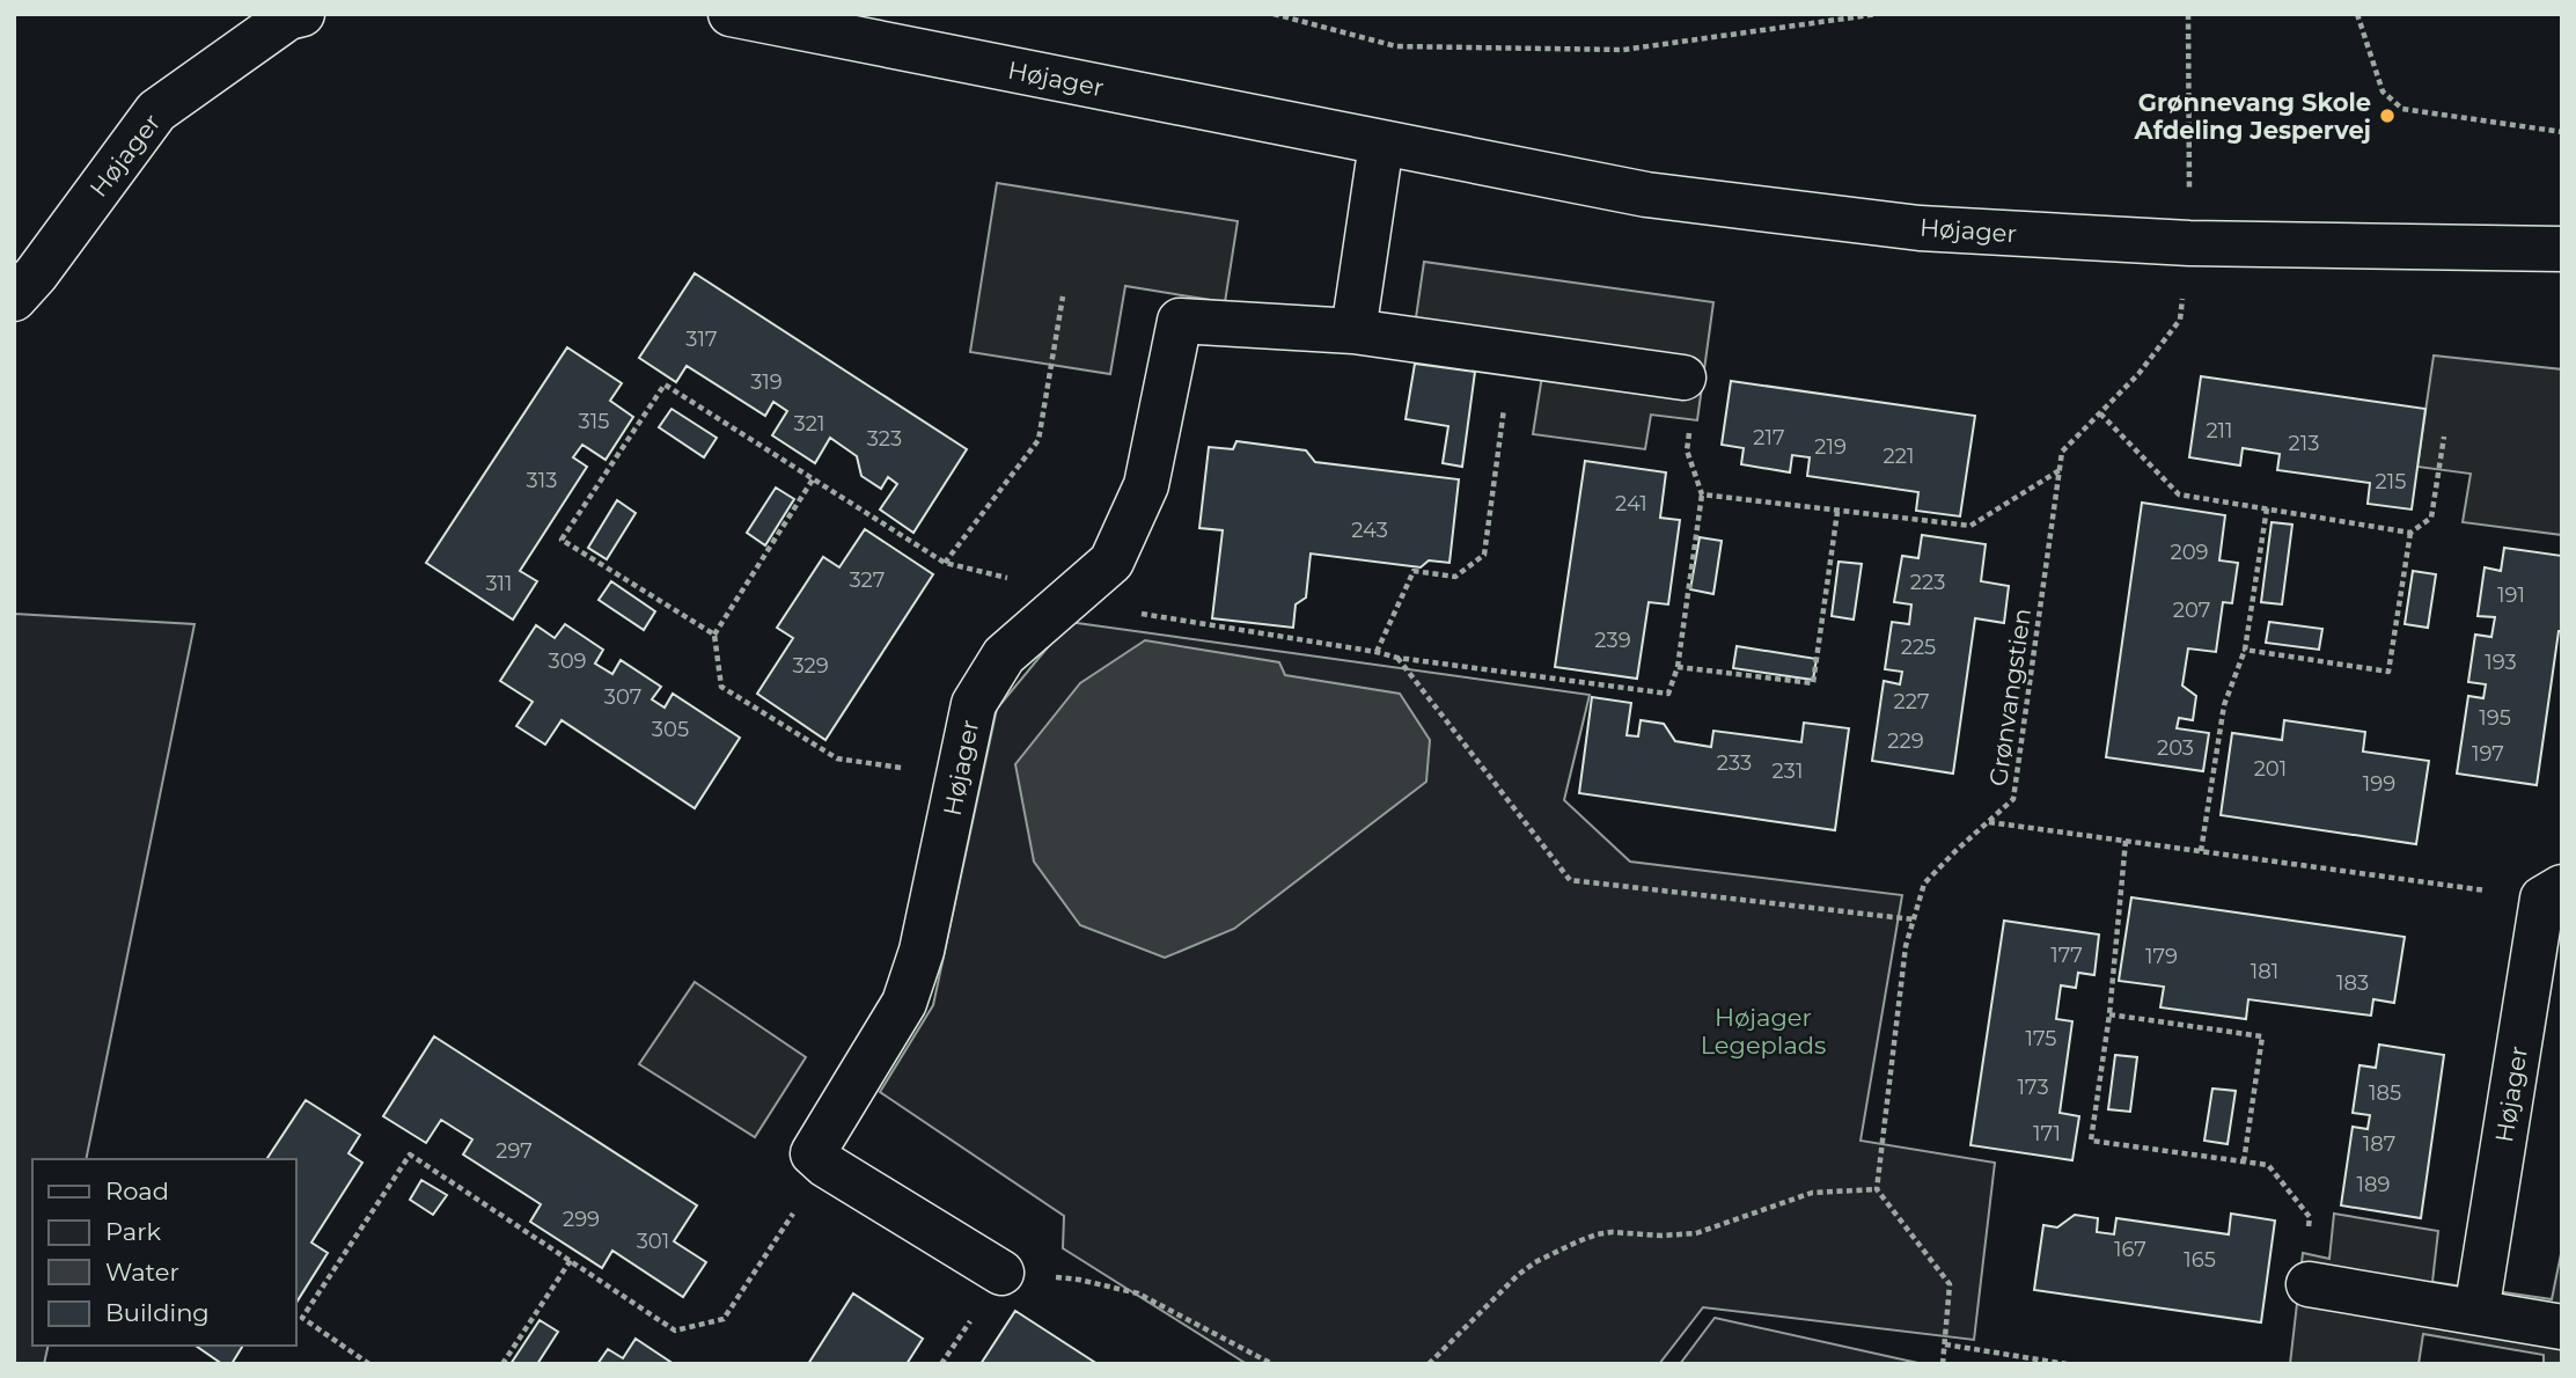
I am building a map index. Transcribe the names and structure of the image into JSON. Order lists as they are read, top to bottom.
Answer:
{
  "streets": {
    "street": ["Højager"],
    "path": ["Grønvangstien"]
  },
  "crossings": [
    ["Højager", "Grønvangstien"]
  ],
  "parks": ["Højager Legeplads"],
  "places": ["Grønnevang Skole Afdeling Jespervej"],
  "house_numbers": [
    "317",
    "319",
    "315",
    "321",
    "211",
    "217",
    "323",
    "213",
    "219",
    "221",
    "313",
    "215",
    "241",
    "243",
    "209",
    "327",
    "223",
    "311",
    "191",
    "207",
    "239",
    "225",
    "309",
    "193",
    "329",
    "307",
    "227",
    "195",
    "305",
    "229",
    "203",
    "197",
    "233",
    "201",
    "231",
    "199",
    "177",
    "179",
    "181",
    "183",
    "175",
    "173",
    "185",
    "171",
    "187",
    "297",
    "189",
    "299",
    "301",
    "167",
    "165"
  ],
  "legend": [
    "Road",
    "Park",
    "Water",
    "Building"
  ]
}
